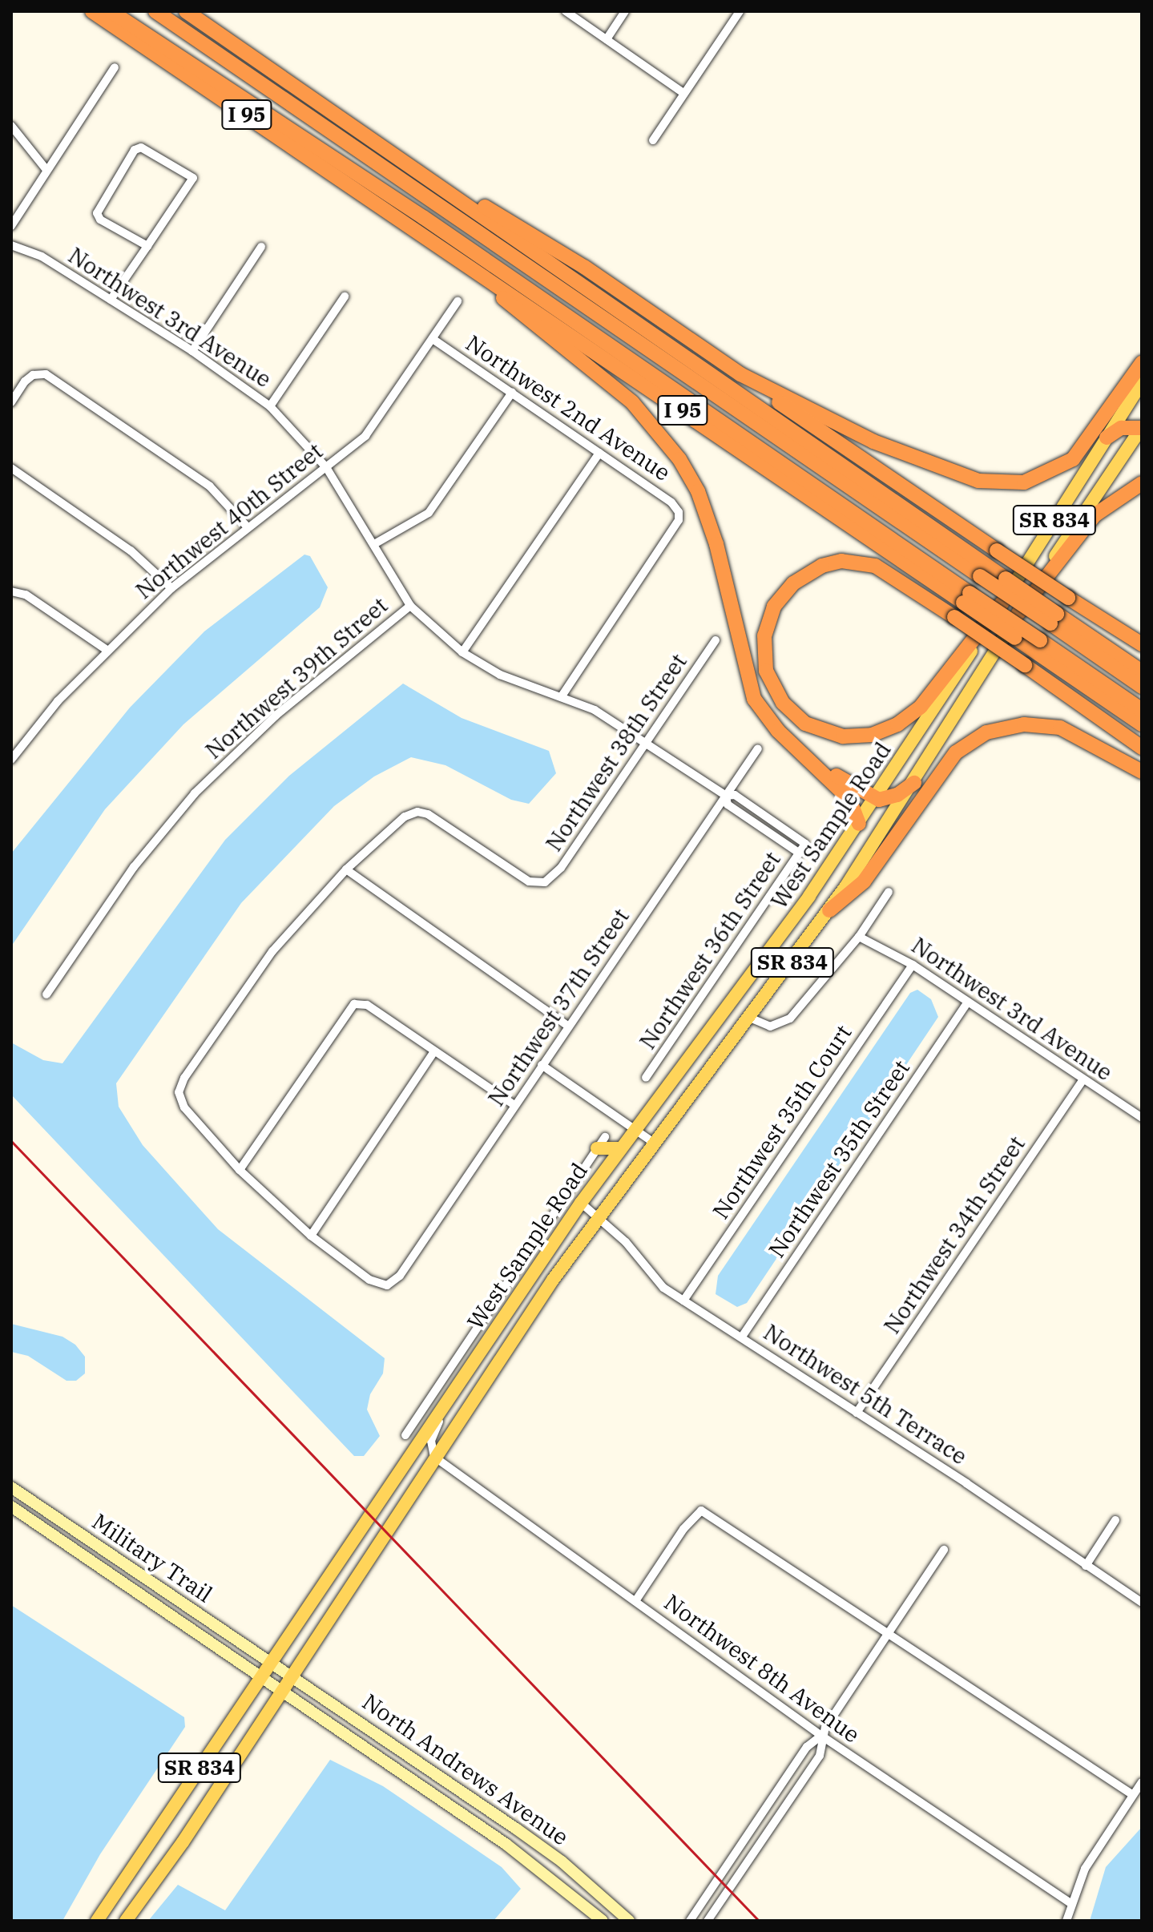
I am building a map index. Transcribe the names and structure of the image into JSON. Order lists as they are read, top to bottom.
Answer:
{
  "streets": {
    "highway": ["I 95"],
    "main road": ["SR 834", "West Sample Road"],
    "street": [
      "Northwest 3rd Avenue",
      "Northwest 2nd Avenue",
      "Northwest 40th Street",
      "Northwest 39th Street",
      "Northwest 38th Street",
      "Northwest 36th Street",
      "Northwest 37th Street",
      "Northwest 35th Court",
      "Northwest 35th Street",
      "Northwest 34th Street",
      "Northwest 5th Terrace",
      "Military Trail",
      "Northwest 8th Avenue",
      "North Andrews Avenue"
    ]
  },
  "crossings": [
    ["Northwest 3rd Avenue", "Northwest 2nd Avenue"],
    ["Northwest 3rd Avenue", "Northwest 40th Street"],
    ["Northwest 3rd Avenue", "Northwest 39th Street"],
    ["Northwest 3rd Avenue", "Northwest 38th Street"],
    ["Northwest 3rd Avenue", "Northwest 36th Street"],
    ["Northwest 3rd Avenue", "Northwest 37th Street"],
    ["Northwest 3rd Avenue", "Northwest 35th Court"],
    ["Northwest 3rd Avenue", "Northwest 35th Street"],
    ["Northwest 3rd Avenue", "Northwest 34th Street"],
    ["Northwest 2nd Avenue", "Northwest 40th Street"],
    ["SR 834", "West Sample Road"],
    ["West Sample Road", "Northwest 5th Terrace"],
    ["West Sample Road", "Military Trail"],
    ["West Sample Road", "Northwest 8th Avenue"],
    ["West Sample Road", "North Andrews Avenue"],
    ["Northwest 35th Court", "Northwest 5th Terrace"],
    ["Northwest 35th Street", "Northwest 5th Terrace"],
    ["Northwest 34th Street", "Northwest 5th Terrace"],
    ["Military Trail", "North Andrews Avenue"]
  ]
}
